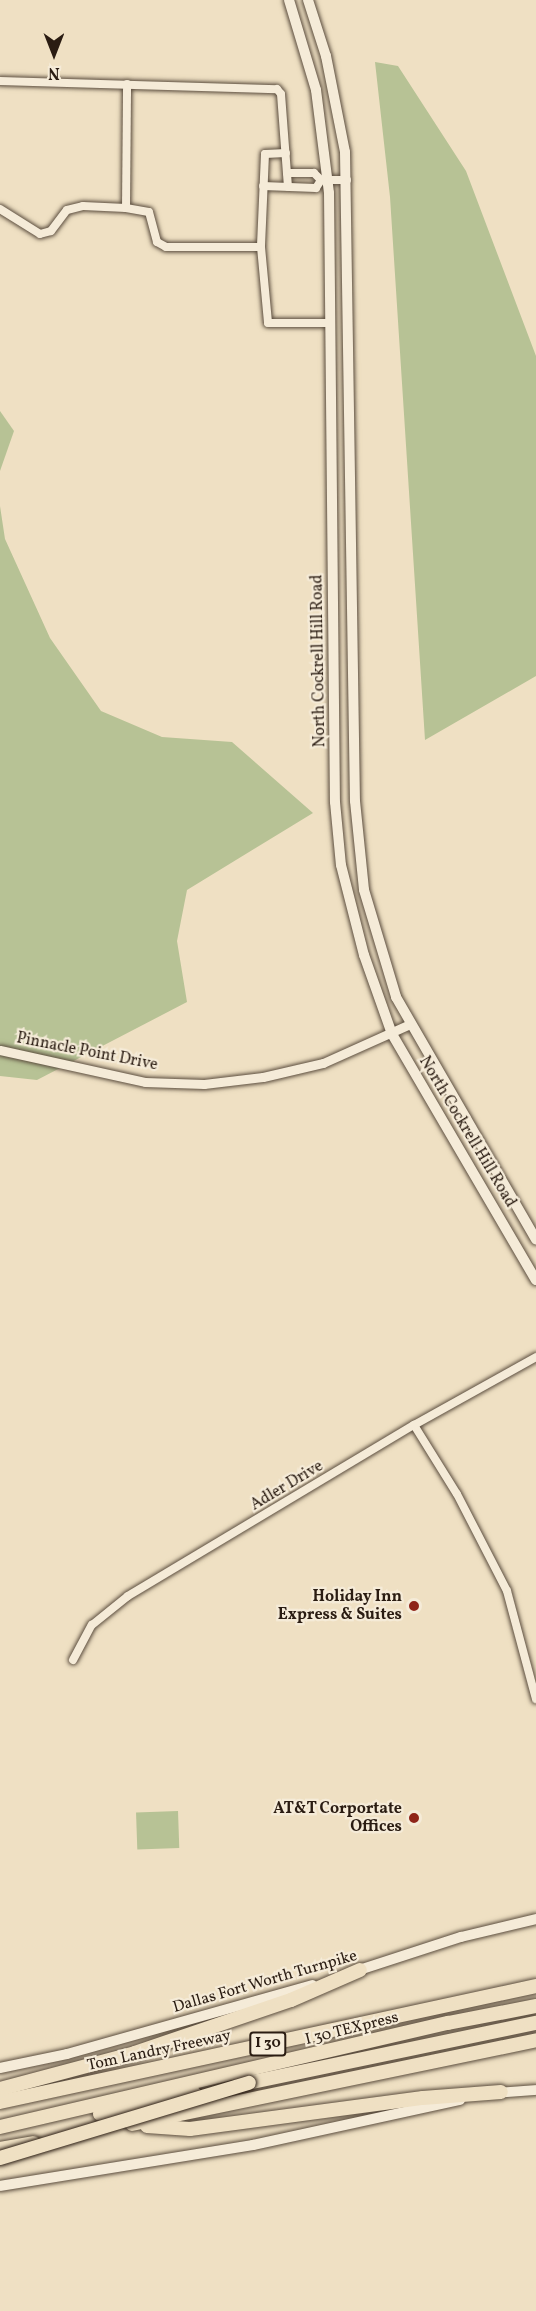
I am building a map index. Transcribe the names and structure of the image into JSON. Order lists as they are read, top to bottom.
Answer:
{
  "streets": {
    "highway": ["I 30 TEXpress", "I 30", "Tom Landry Freeway"],
    "main road": ["North Cockrell Hill Road", "Dallas Fort Worth Turnpike"],
    "street": ["Pinnacle Point Drive", "Adler Drive"]
  },
  "crossings": [
    ["North Cockrell Hill Road", "Pinnacle Point Drive"]
  ],
  "places": ["Holiday Inn Express & Suites", "AT&T Corportate Offices"],
  "north": "bottom"
}
